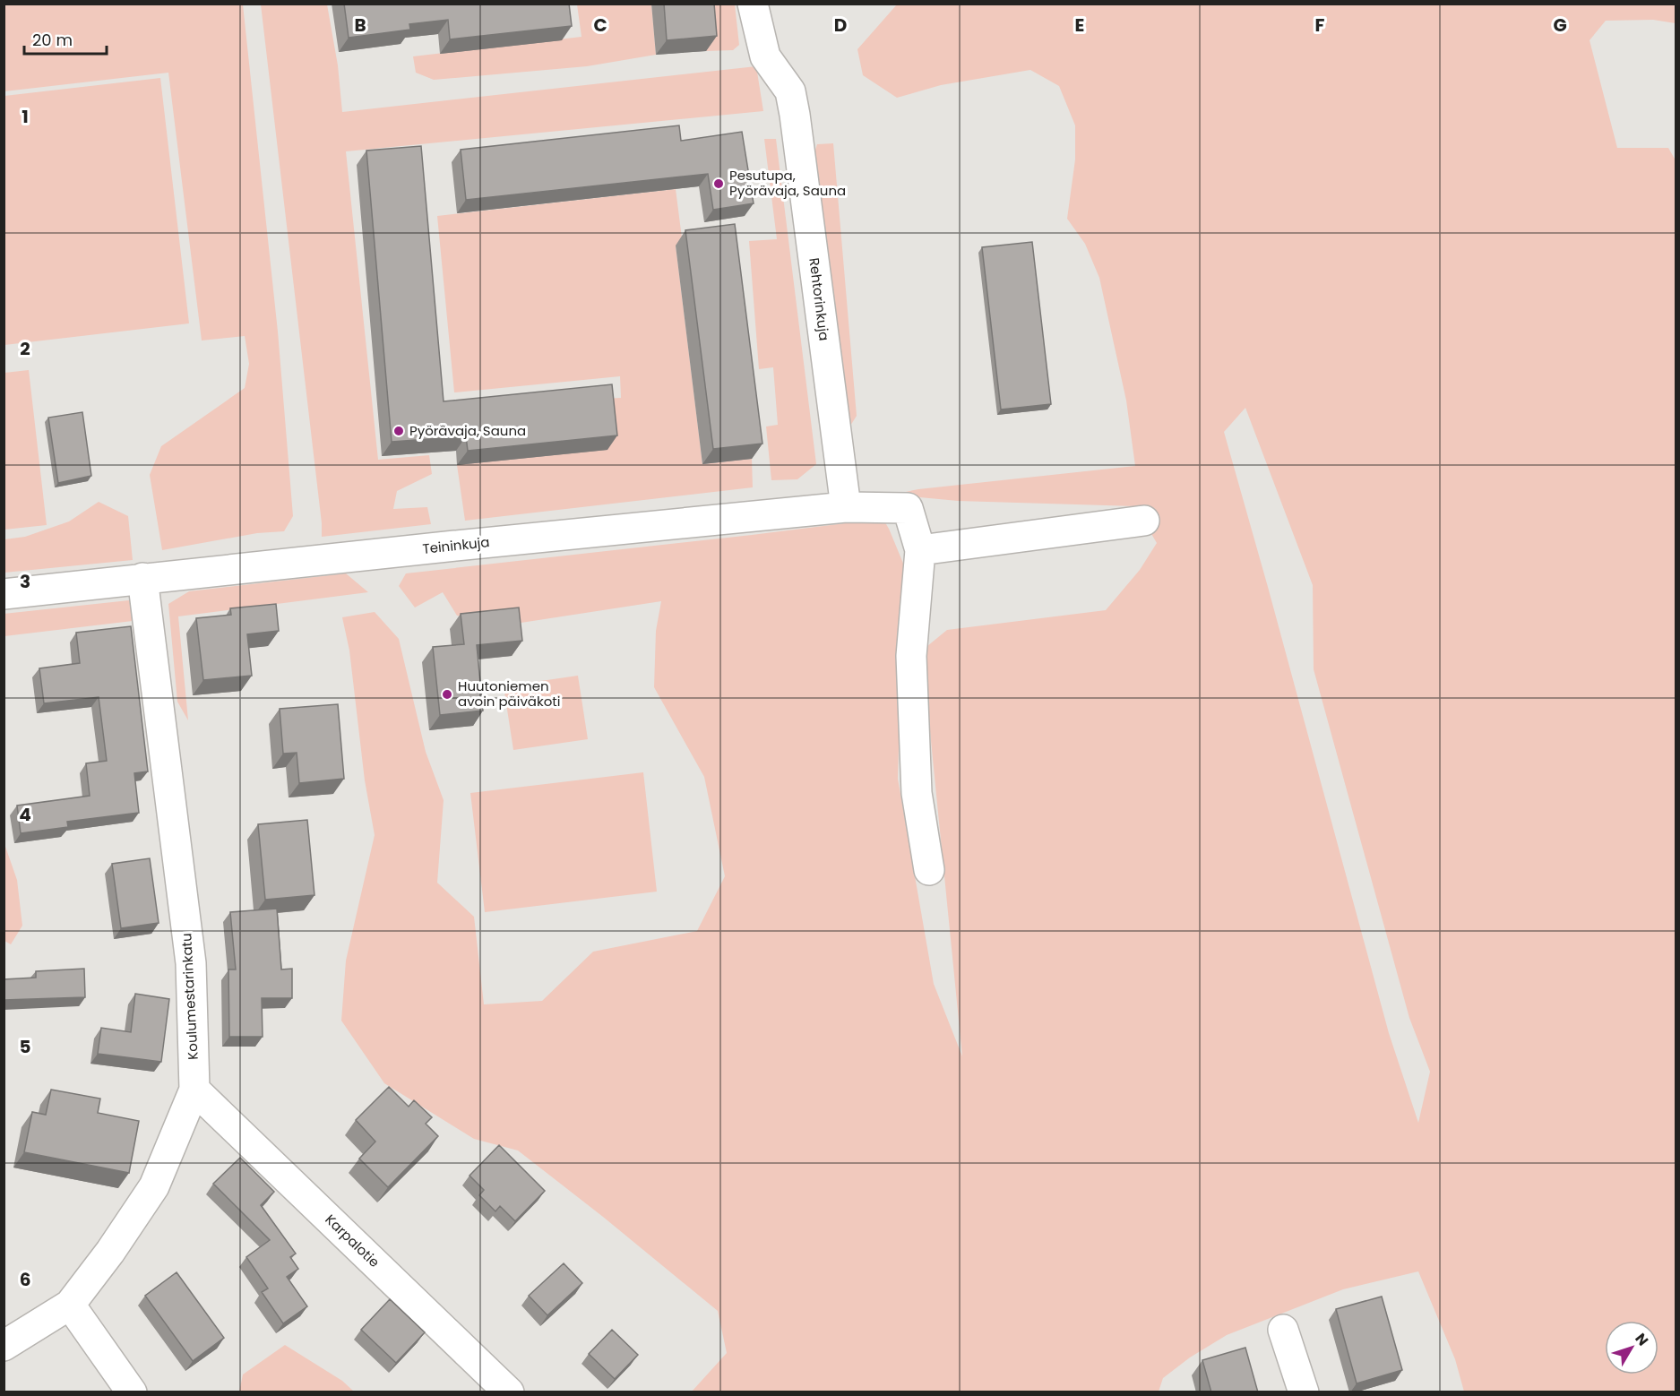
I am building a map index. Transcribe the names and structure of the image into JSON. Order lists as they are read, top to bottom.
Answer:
{
  "streets": {
    "street": [
      "Rehtorinkuja",
      "Teininkuja",
      "Koulumestarinkatu",
      "Karpalotie"
    ]
  },
  "crossings": [
    ["Rehtorinkuja", "Teininkuja"],
    ["Teininkuja", "Koulumestarinkatu"],
    ["Koulumestarinkatu", "Karpalotie"]
  ],
  "places": ["Pesutupa, Pyörävaja, Sauna", "Pyörävaja, Sauna", "Huutoniemen avoin päiväkoti"],
  "scale_bar": "20 m",
  "north": "top right",
  "grid": {
    "columns": [
      "B",
      "C",
      "D",
      "E",
      "F",
      "G"
    ],
    "rows": [
      "1",
      "2",
      "3",
      "4",
      "5",
      "6"
    ]
  }
}
